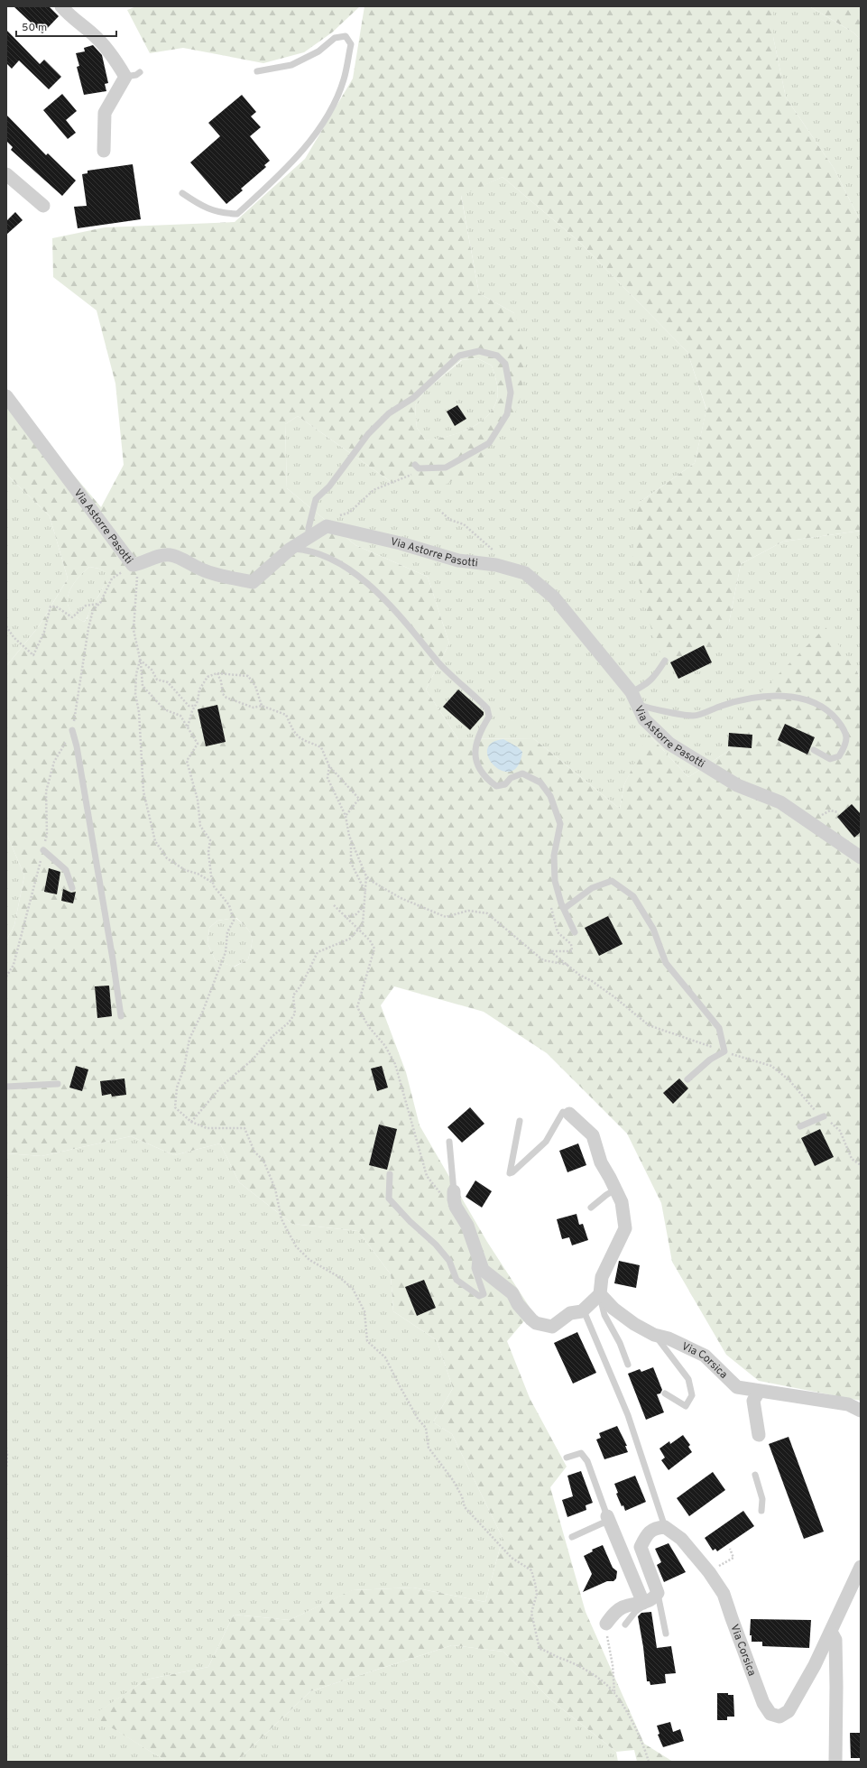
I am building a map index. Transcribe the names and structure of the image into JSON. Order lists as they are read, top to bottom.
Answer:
{
  "streets": {
    "street": ["Via Astorre Pasotti", "Via Corsica"]
  },
  "scale_bar": "50 m"
}
